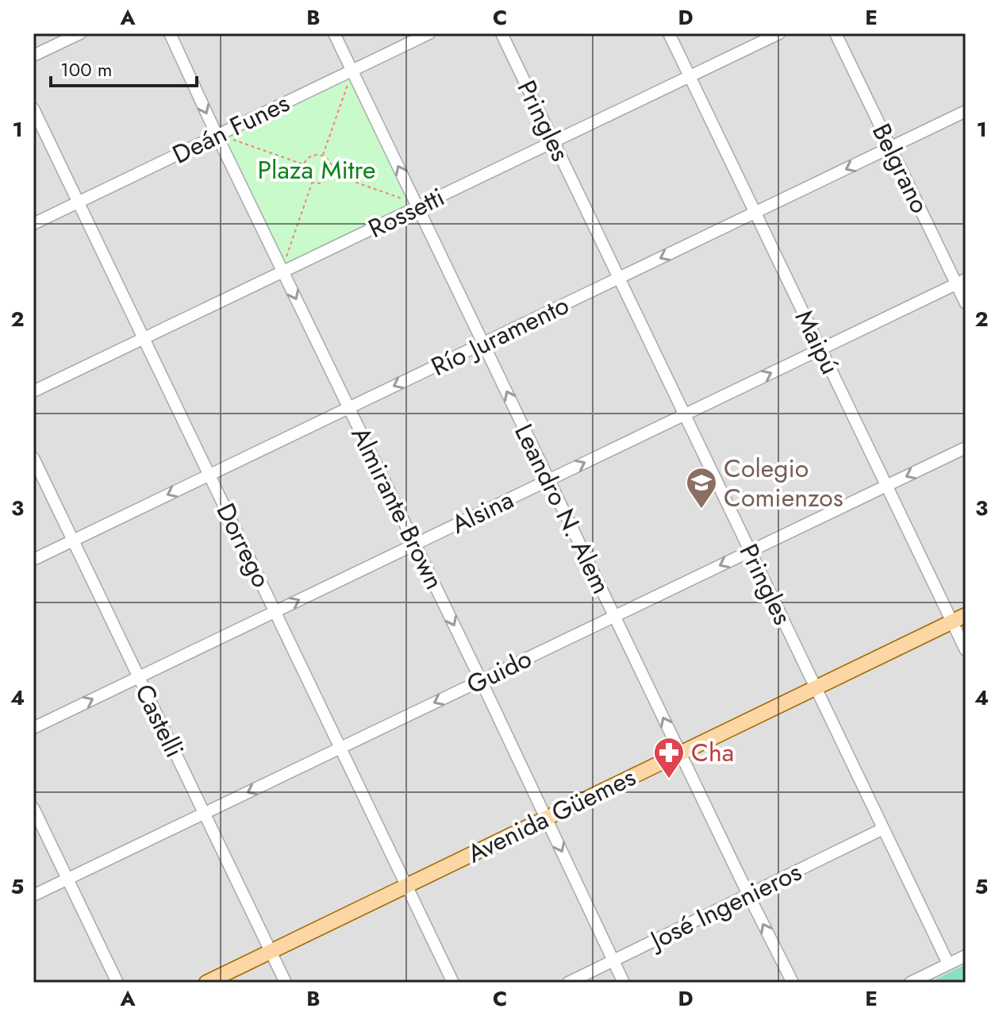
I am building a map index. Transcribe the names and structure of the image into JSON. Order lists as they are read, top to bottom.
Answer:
{
  "streets": {
    "main road": ["Avenida Güemes"],
    "street": [
      "Pringles",
      "Deán Funes",
      "Belgrano",
      "Rossetti",
      "Río Juramento",
      "Maipú",
      "Almirante Brown",
      "Leandro N. Alem",
      "Alsina",
      "Dorrego",
      "Guido",
      "Castelli",
      "José Ingenieros"
    ]
  },
  "crossings": [
    ["Pringles", "Rossetti"],
    ["Pringles", "Río Juramento"],
    ["Pringles", "Alsina"],
    ["Pringles", "Guido"],
    ["Pringles", "Avenida Güemes"],
    ["Pringles", "José Ingenieros"],
    ["Deán Funes", "Almirante Brown"],
    ["Deán Funes", "Leandro N. Alem"],
    ["Deán Funes", "Dorrego"],
    ["Belgrano", "Río Juramento"],
    ["Belgrano", "Alsina"],
    ["Rossetti", "Maipú"],
    ["Rossetti", "Almirante Brown"],
    ["Rossetti", "Leandro N. Alem"],
    ["Rossetti", "Dorrego"],
    ["Río Juramento", "Maipú"],
    ["Río Juramento", "Almirante Brown"],
    ["Río Juramento", "Leandro N. Alem"],
    ["Río Juramento", "Dorrego"],
    ["Río Juramento", "Castelli"],
    ["Maipú", "Alsina"],
    ["Maipú", "Guido"],
    ["Maipú", "Avenida Güemes"],
    ["Almirante Brown", "Alsina"],
    ["Almirante Brown", "Guido"],
    ["Almirante Brown", "Avenida Güemes"],
    ["Almirante Brown", "José Ingenieros"],
    ["Leandro N. Alem", "Alsina"],
    ["Leandro N. Alem", "Guido"],
    ["Leandro N. Alem", "Avenida Güemes"],
    ["Leandro N. Alem", "José Ingenieros"],
    ["Alsina", "Dorrego"],
    ["Alsina", "Castelli"],
    ["Dorrego", "Guido"],
    ["Dorrego", "Avenida Güemes"],
    ["Guido", "Castelli"],
    ["Castelli", "Avenida Güemes"]
  ],
  "one_way": [
    "Río Juramento",
    "Almirante Brown",
    "Leandro N. Alem",
    "Alsina",
    "Guido"
  ],
  "parks": ["Plaza Mitre"],
  "places": {
    "school or university": ["Colegio Comienzos"],
    "pharmacy": ["Cha"]
  },
  "scale_bar": "100 m",
  "grid": {
    "columns": [
      "A",
      "B",
      "C",
      "D",
      "E"
    ],
    "rows": [
      "1",
      "2",
      "3",
      "4",
      "5"
    ]
  }
}
